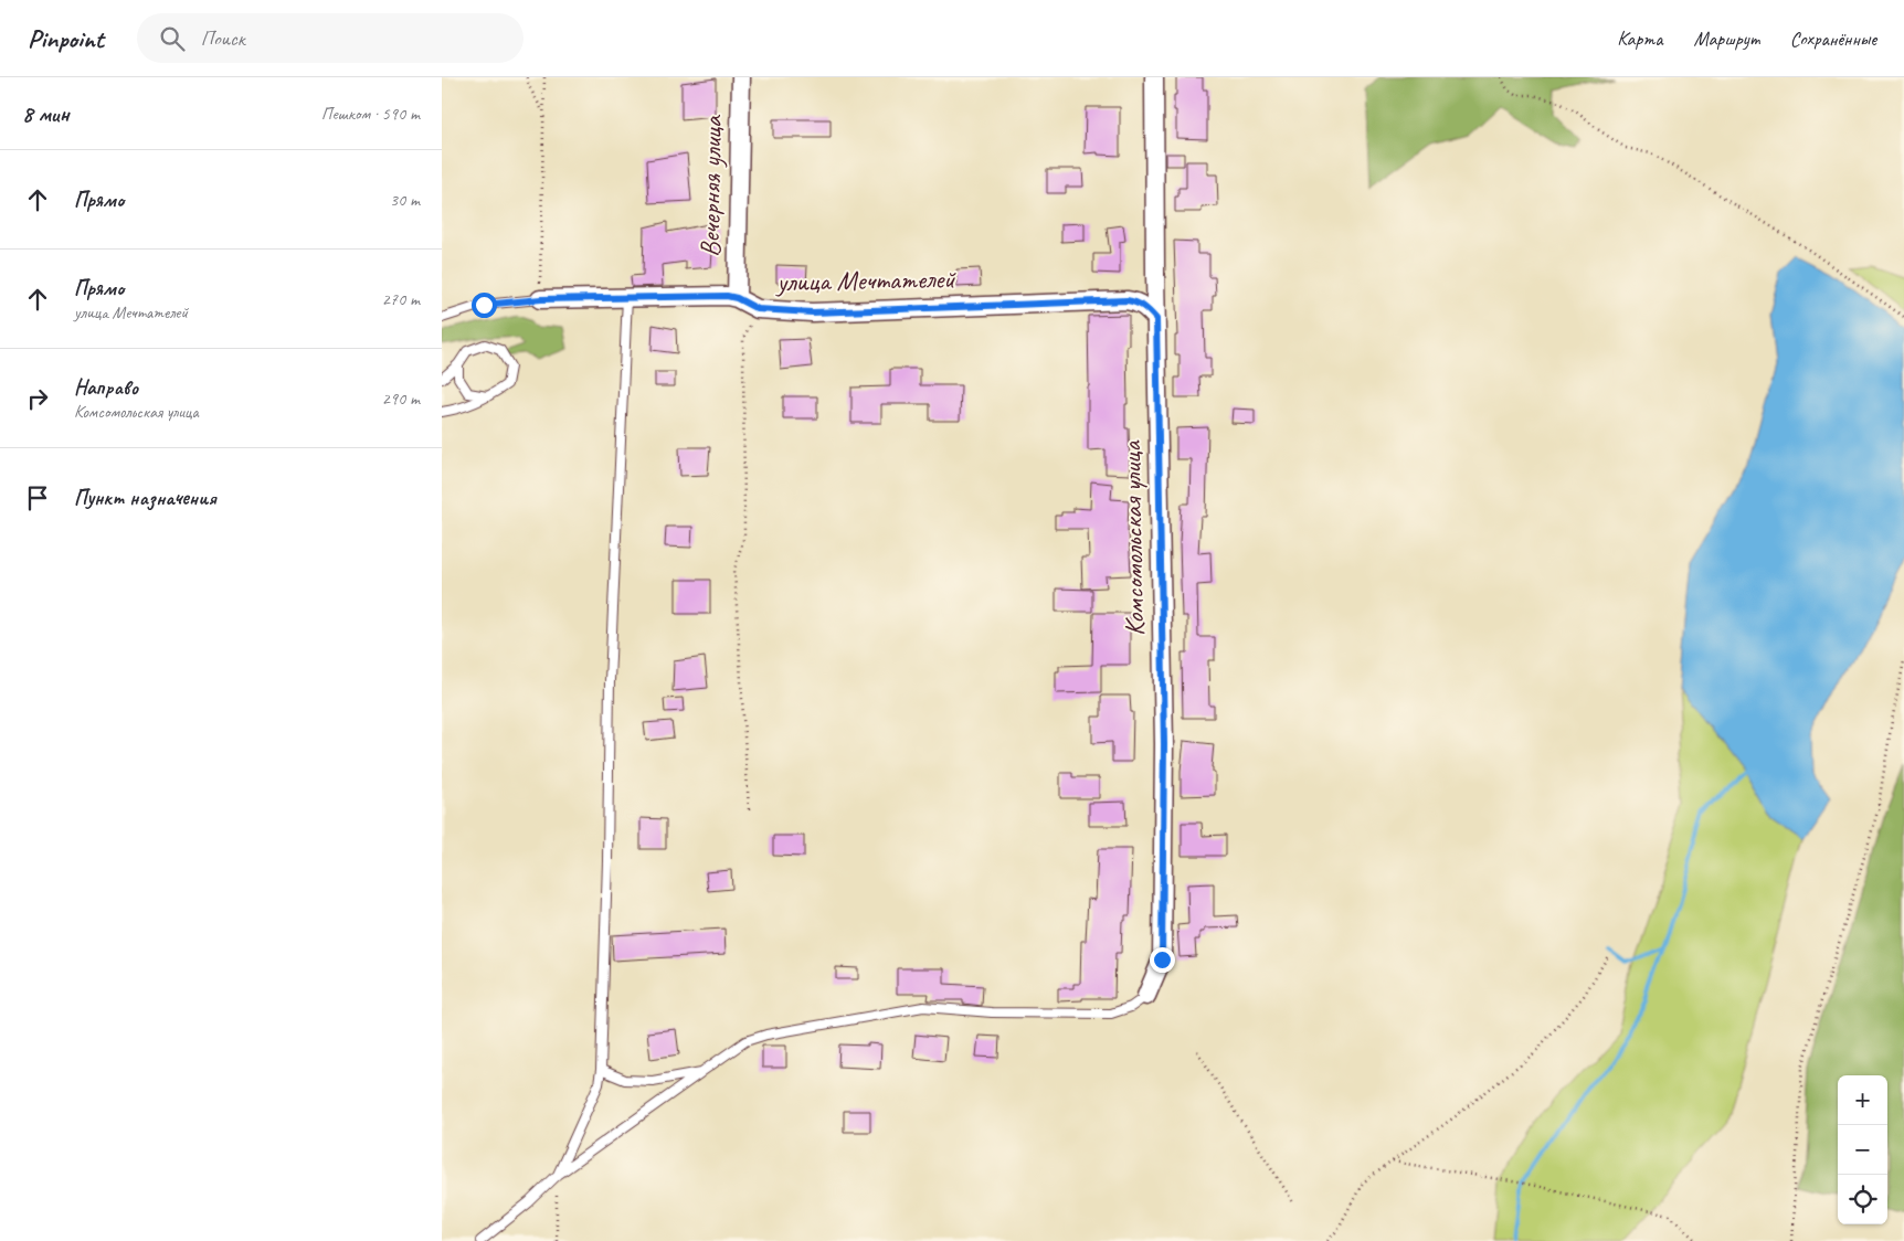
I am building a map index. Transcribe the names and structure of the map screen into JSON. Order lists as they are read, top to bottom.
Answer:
{
  "streets": {
    "street": ["Вечерняя улица", "улица Мечтателей", "Комсомольская улица"]
  },
  "crossings": [
    ["Вечерняя улица", "улица Мечтателей"],
    ["улица Мечтателей", "Комсомольская улица"]
  ],
  "page": {
    "header": "Pinpoint",
    "search": "Поиск",
    "nav": ["Карта", "Маршрут", "Сохранённые"],
    "heading": ["8 мин", "Пешком · 590 m"],
    "list": [
      ["Прямо", "30 m"],
      ["Прямо", "улица Мечтателей", "270 m"],
      ["Направо", "Комсомольская улица", "290 m"],
      "Пункт назначения"
    ],
    "map_buttons": ["+", "−"]
  }
}
